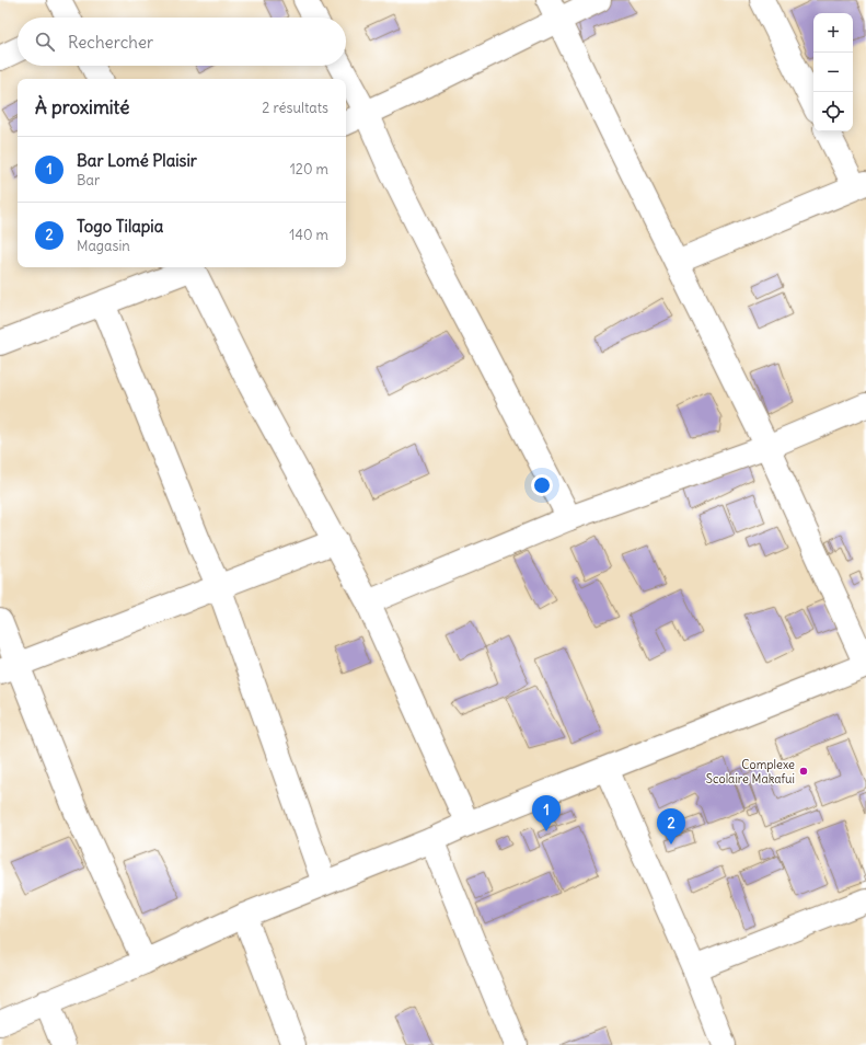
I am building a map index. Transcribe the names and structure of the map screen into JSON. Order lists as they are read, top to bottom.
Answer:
{
  "places": ["Complexe Scolaire Makafui"],
  "page": {
    "map_buttons": ["+", "−"],
    "search": "Rechercher",
    "heading": ["À proximité", "2 résultats"],
    "list": [
      {
        "mark": "1",
        "name": "Bar Lomé Plaisir",
        "note": "Bar",
        "value": "120 m"
      },
      {
        "mark": "2",
        "name": "Togo Tilapia",
        "note": "Magasin",
        "value": "140 m"
      }
    ],
    "pins": ["1", "2"]
  }
}
